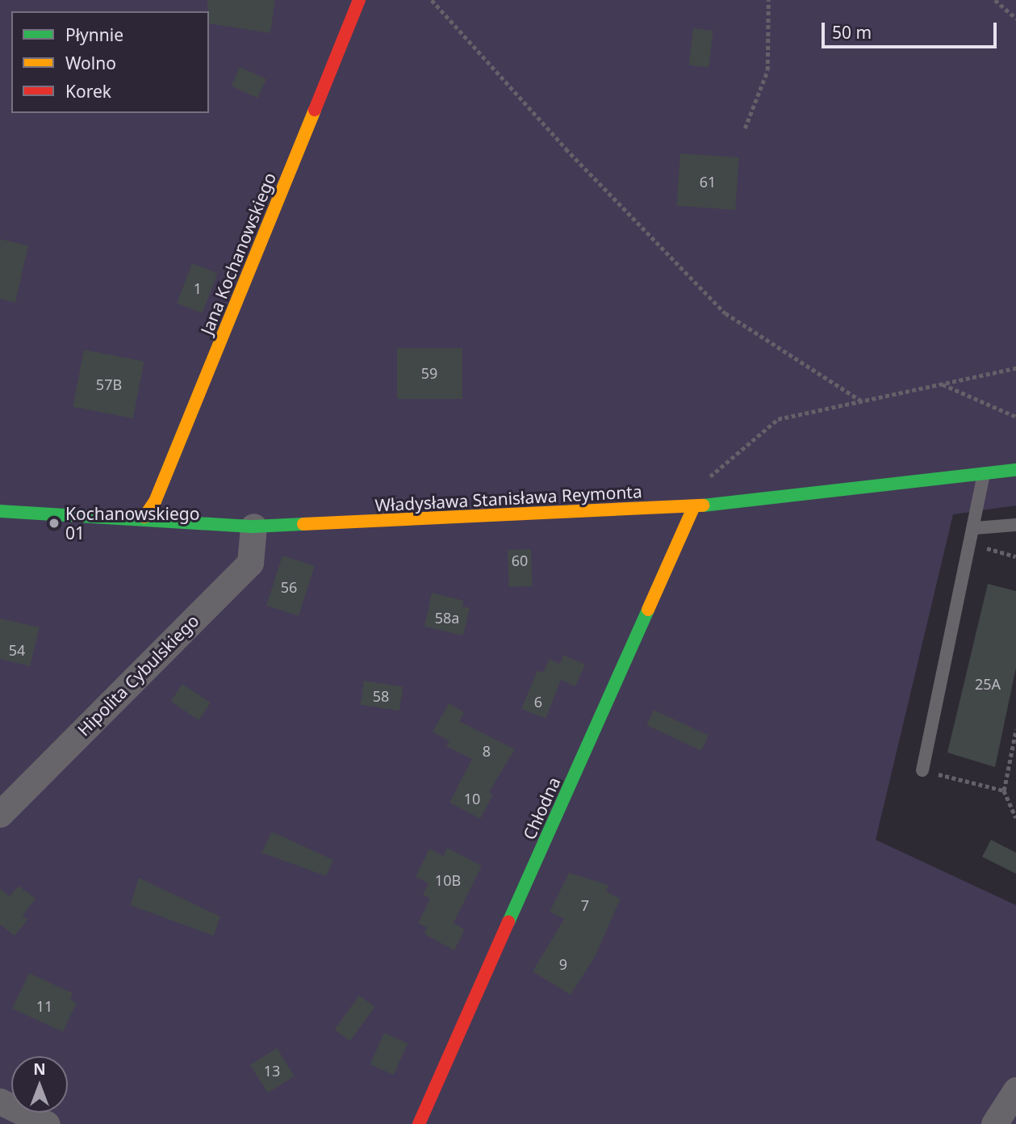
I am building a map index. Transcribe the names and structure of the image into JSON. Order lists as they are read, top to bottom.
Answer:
{
  "streets": {
    "street": [
      "Jana Kochanowskiego",
      "Władysława Stanisława Reymonta",
      "Hipolita Cybulskiego",
      "Chłodna"
    ]
  },
  "crossings": [
    ["Jana Kochanowskiego", "Władysława Stanisława Reymonta"],
    ["Władysława Stanisława Reymonta", "Hipolita Cybulskiego"],
    ["Władysława Stanisława Reymonta", "Chłodna"]
  ],
  "places": ["Kochanowskiego 01"],
  "house_numbers": [
    "61",
    "1",
    "59",
    "57B",
    "60",
    "56",
    "58a",
    "54",
    "25A",
    "58",
    "6",
    "8",
    "10",
    "10B",
    "7",
    "9",
    "11",
    "13"
  ],
  "legend": ["Płynnie", "Wolno", "Korek"],
  "scale_bar": "50 m",
  "north": "top"
}
